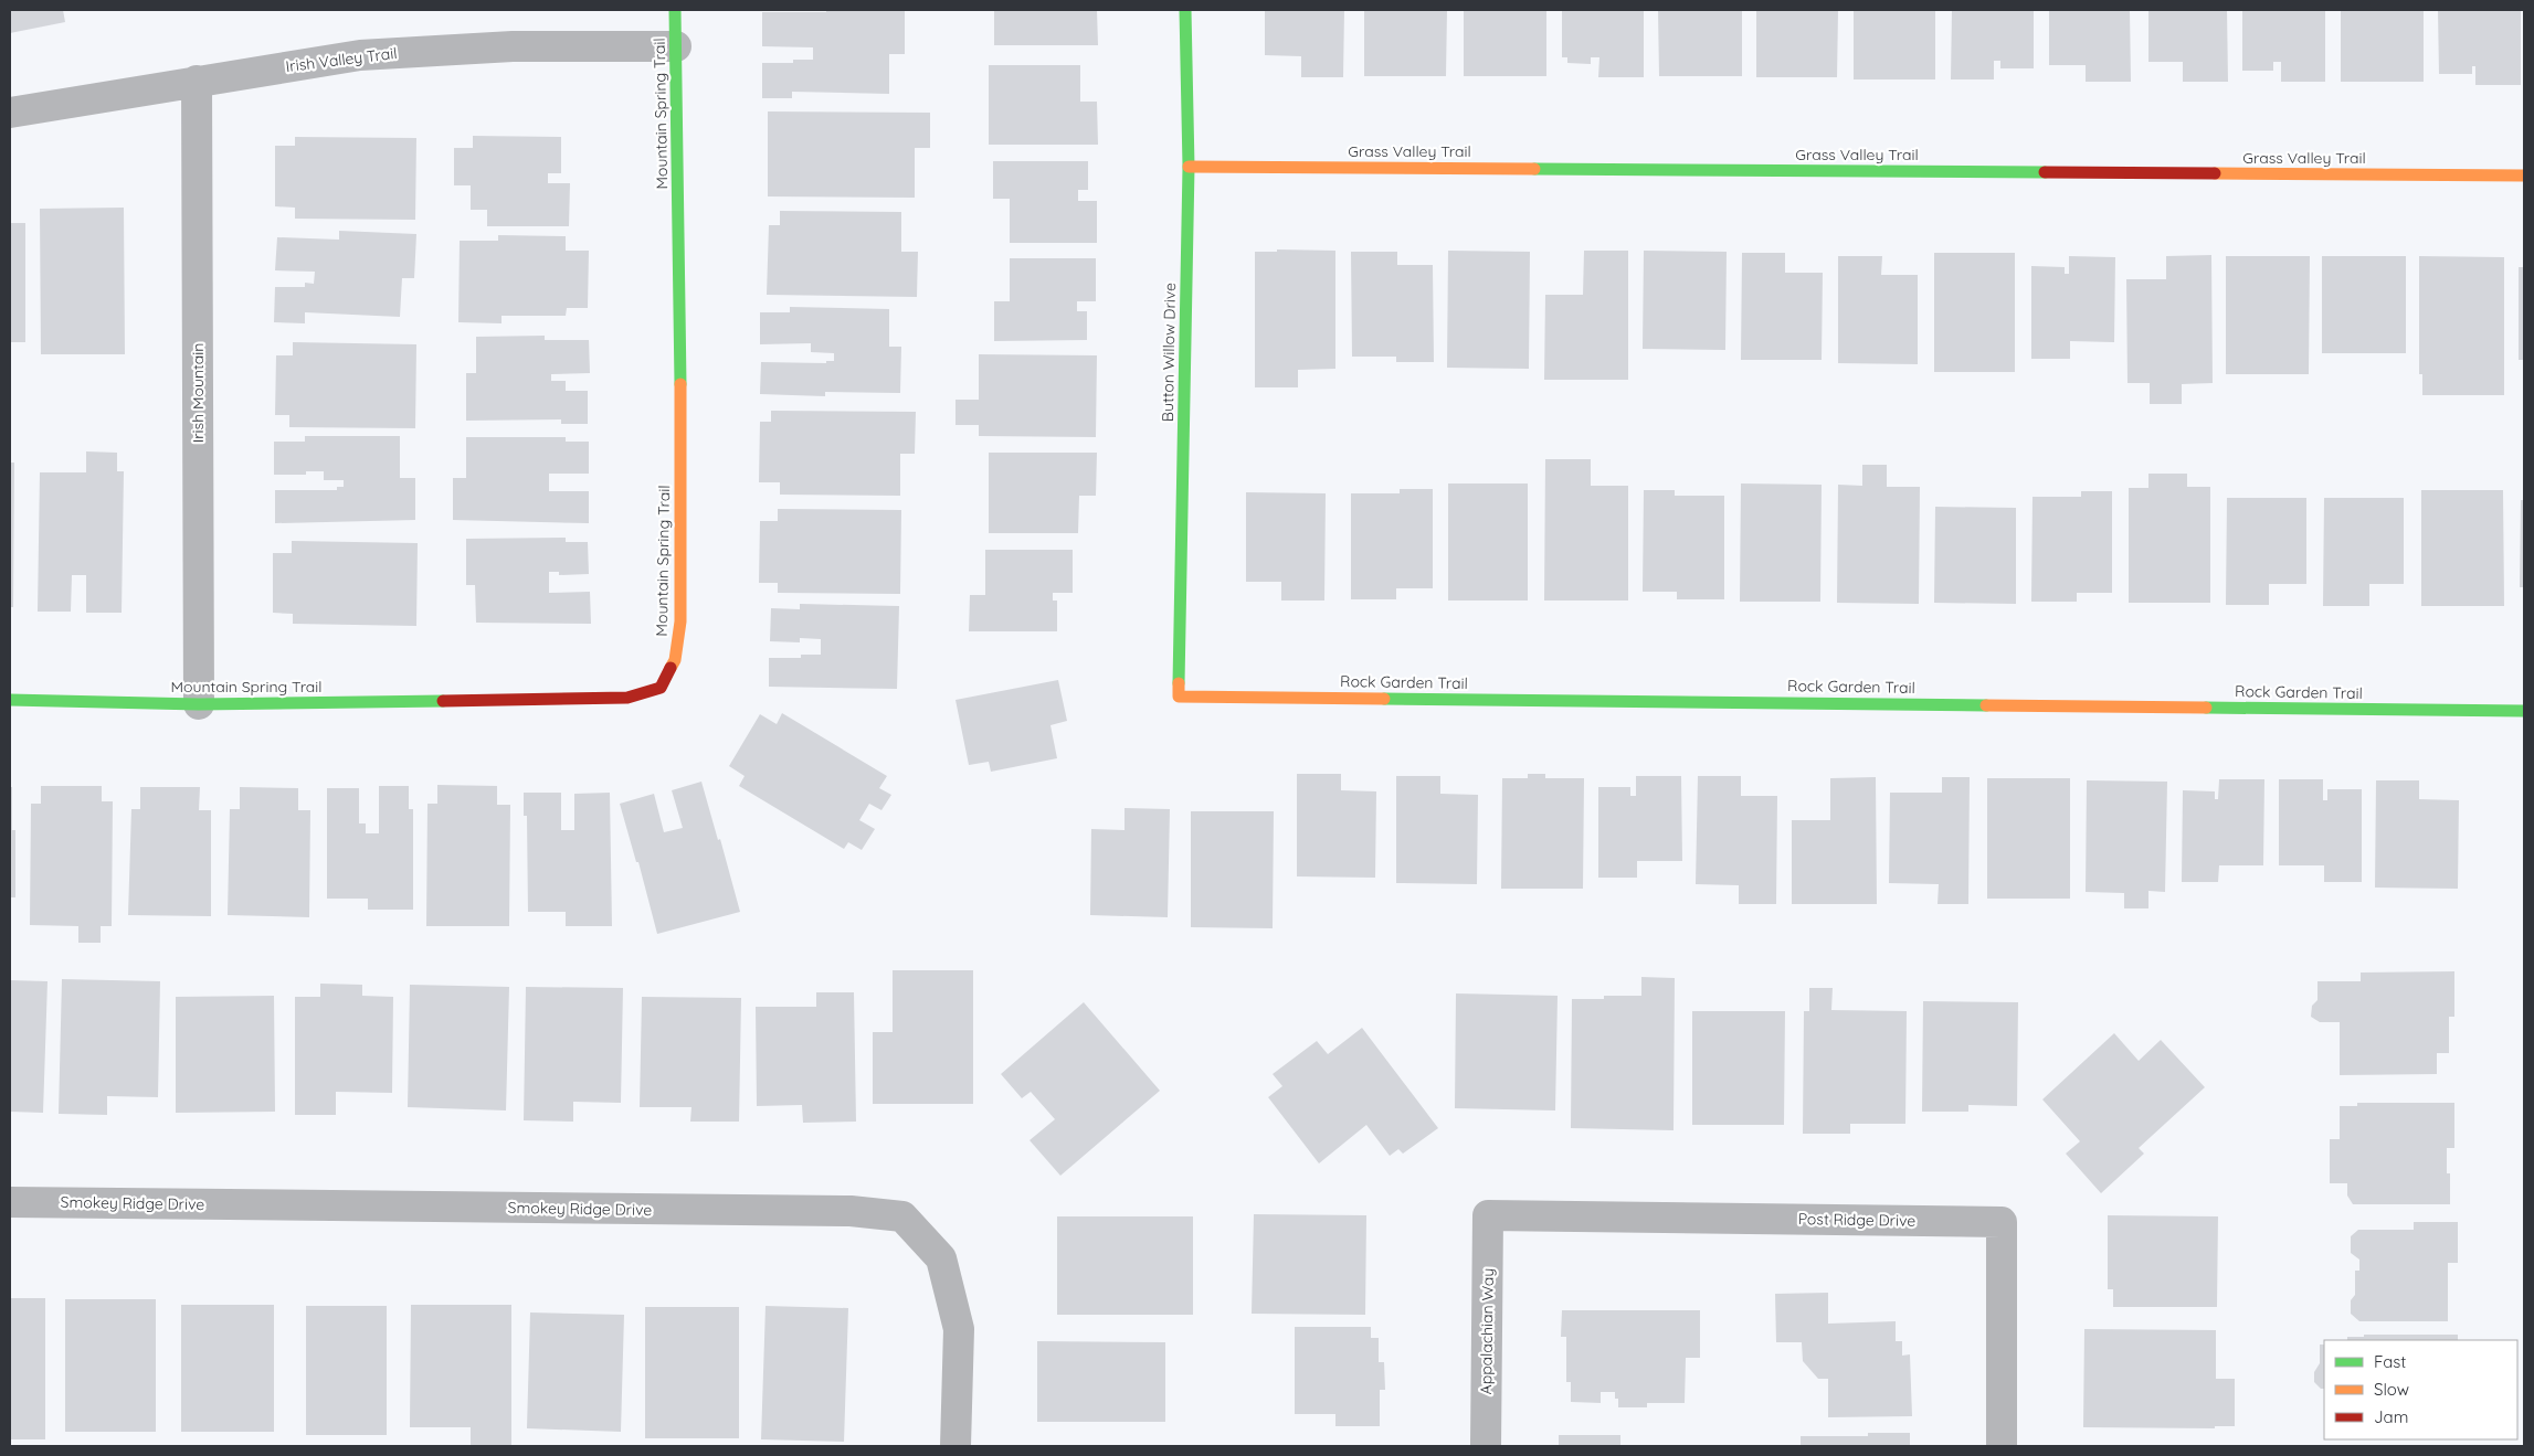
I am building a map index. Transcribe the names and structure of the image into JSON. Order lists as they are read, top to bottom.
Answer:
{
  "streets": {
    "street": [
      "Irish Valley Trail",
      "Mountain Spring Trail",
      "Grass Valley Trail",
      "Button Willow Drive",
      "Irish Mountain",
      "Rock Garden Trail",
      "Smokey Ridge Drive",
      "Post Ridge Drive",
      "Appalachian Way"
    ]
  },
  "crossings": [
    ["Irish Valley Trail", "Mountain Spring Trail"],
    ["Irish Valley Trail", "Irish Mountain"],
    ["Mountain Spring Trail", "Irish Mountain"],
    ["Grass Valley Trail", "Button Willow Drive"],
    ["Button Willow Drive", "Rock Garden Trail"],
    ["Post Ridge Drive", "Appalachian Way"]
  ],
  "legend": ["Fast", "Slow", "Jam"]
}
